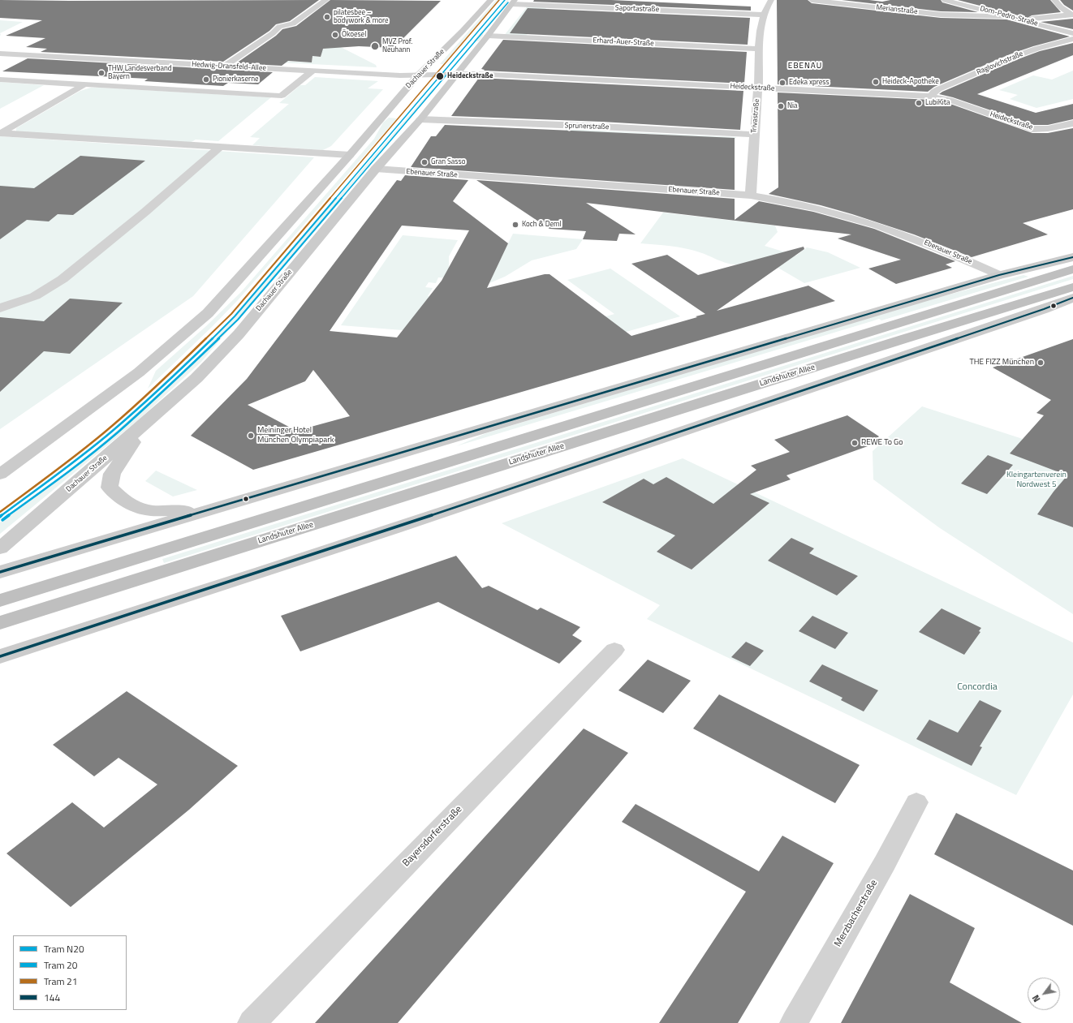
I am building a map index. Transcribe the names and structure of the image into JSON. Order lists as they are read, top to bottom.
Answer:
{
  "streets": {
    "highway": ["Landshuter Allee"],
    "main road": ["Dachauer Straße"],
    "street": [
      "Saportastraße",
      "Merianstraße",
      "Dom-Pedro-Straße",
      "Erhard-Auer-Straße",
      "Raglovichstraße",
      "Hedwig-Dransfeld-Allee",
      "Heideckstraße",
      "Trivastraße",
      "Sprunerstraße",
      "Ebenauer Straße",
      "Bayersdorferstraße",
      "Merzbacherstraße"
    ]
  },
  "crossings": [
    ["Saportastraße", "Dachauer Straße"],
    ["Saportastraße", "Trivastraße"],
    ["Merianstraße", "Dom-Pedro-Straße"],
    ["Erhard-Auer-Straße", "Dachauer Straße"],
    ["Erhard-Auer-Straße", "Trivastraße"],
    ["Raglovichstraße", "Heideckstraße"],
    ["Hedwig-Dransfeld-Allee", "Dachauer Straße"],
    ["Hedwig-Dransfeld-Allee", "Heideckstraße"],
    ["Dachauer Straße", "Heideckstraße"],
    ["Dachauer Straße", "Sprunerstraße"],
    ["Dachauer Straße", "Ebenauer Straße"],
    ["Heideckstraße", "Trivastraße"],
    ["Trivastraße", "Sprunerstraße"],
    ["Trivastraße", "Ebenauer Straße"]
  ],
  "districts": ["EBENAU"],
  "parks": ["Kleingartenverein Nordwest 5", "Concordia"],
  "places": [
    "pilatesbee – bodywork & more",
    "Ökoesel",
    "MVZ Prof. Neuhann",
    "THW Landesverband Bayern",
    "Heideckstraße",
    "Pionierkaserne",
    "Heideck-Apotheke",
    "Edeka xpress",
    "LubiKita",
    "Nia",
    "Gran Sasso",
    "Koch & Deml",
    "THE FIZZ München",
    "Meininger Hotel München Olympiapark",
    "REWE To Go"
  ],
  "lines": [
    "tram line N20",
    "tram line 21",
    "tram line 20",
    "transit line 144"
  ],
  "legend": [
    "Tram N20",
    "Tram 20",
    "Tram 21",
    "144"
  ],
  "north": "bottom left"
}
